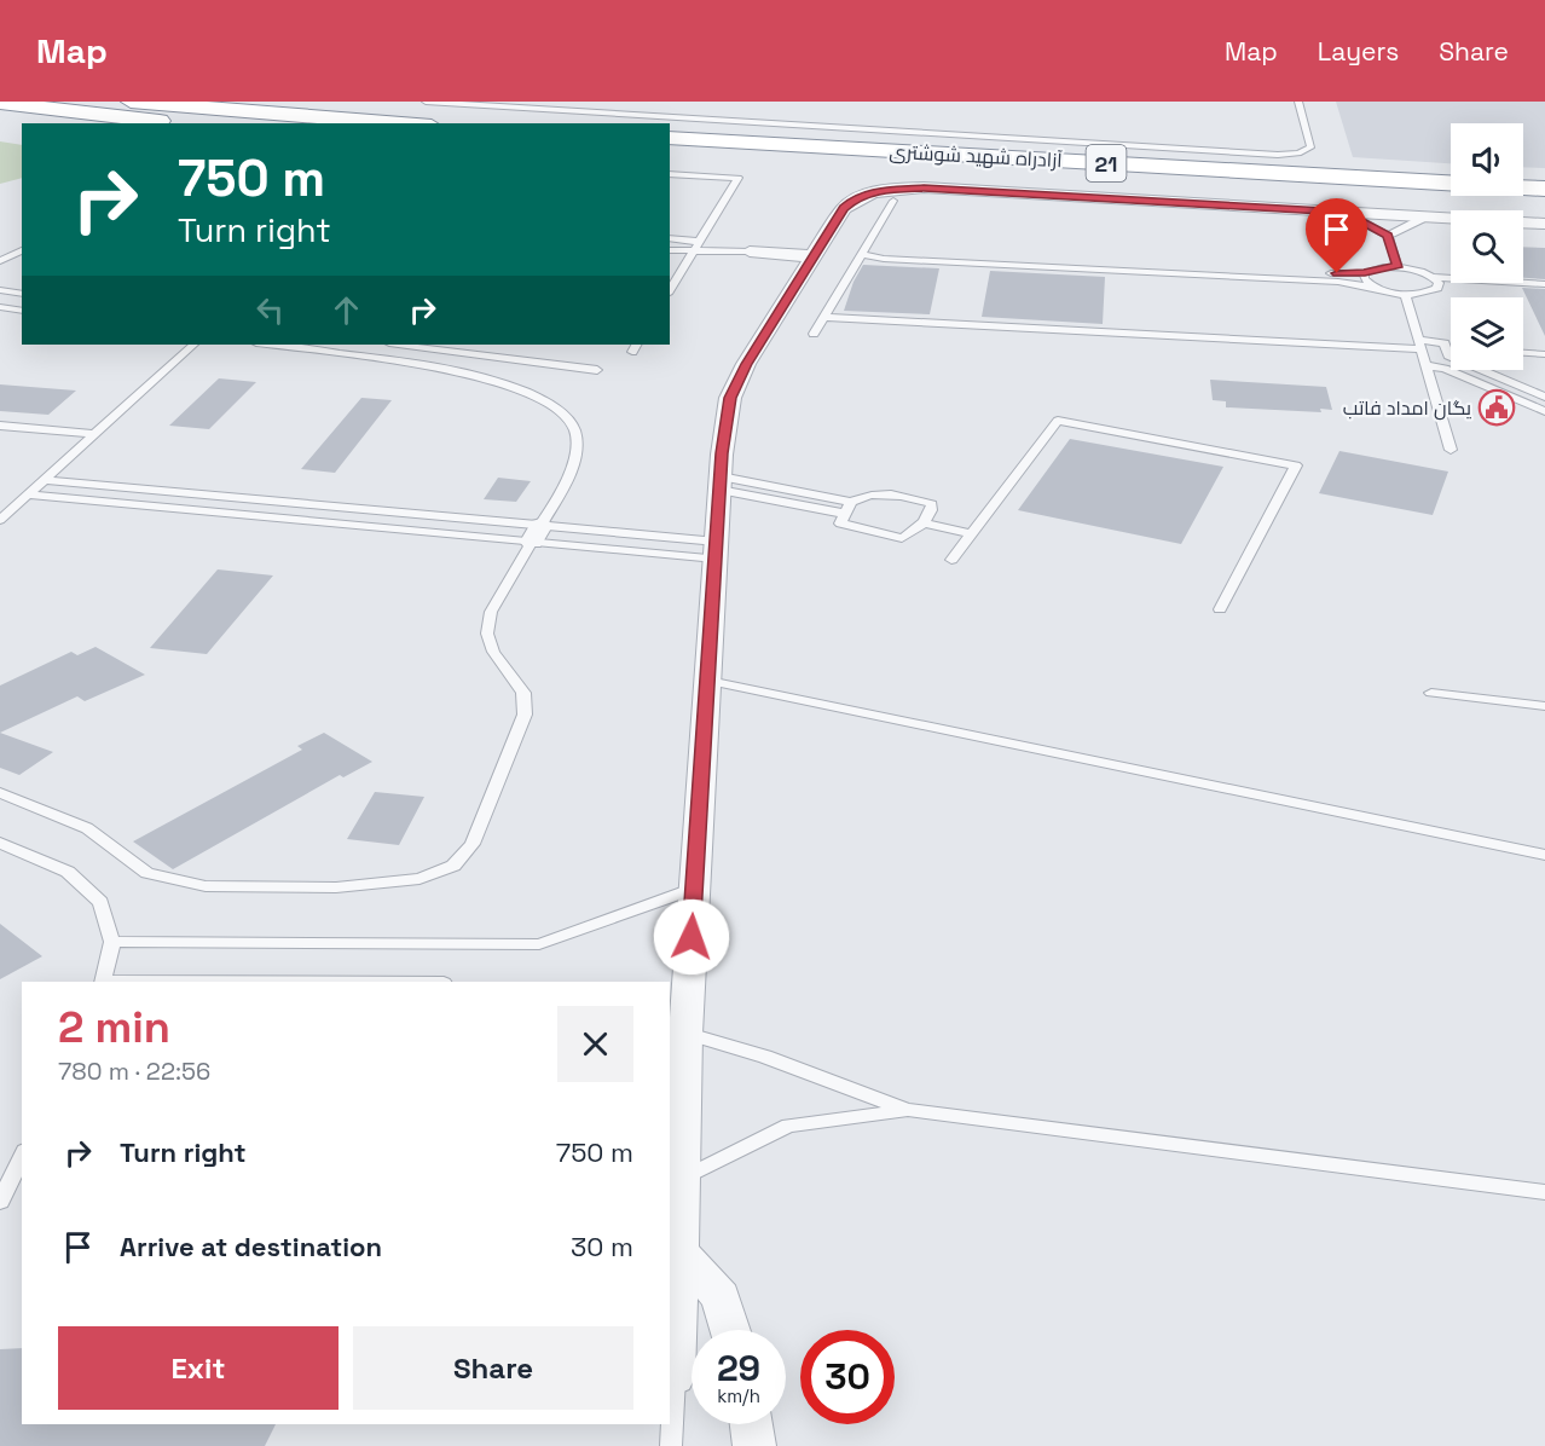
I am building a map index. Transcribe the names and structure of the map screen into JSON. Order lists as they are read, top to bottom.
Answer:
{
  "streets": {
    "highway": ["آزادراه شهید شوشتری", "21"]
  },
  "places": {
    "public building": ["یگان امداد فاتب"]
  },
  "page": {
    "header": "Map",
    "nav": ["Map", "Layers", "Share"],
    "turn": ["750 m", "Turn right"],
    "heading": ["2 min", "780 m · 22:56"],
    "list": [
      {
        "name": "Turn right",
        "value": "750 m"
      },
      {
        "name": "Arrive at destination",
        "value": "30 m"
      }
    ],
    "buttons": ["Exit", "Share"],
    "speed": "29 km/h",
    "limit": "30"
  }
}
